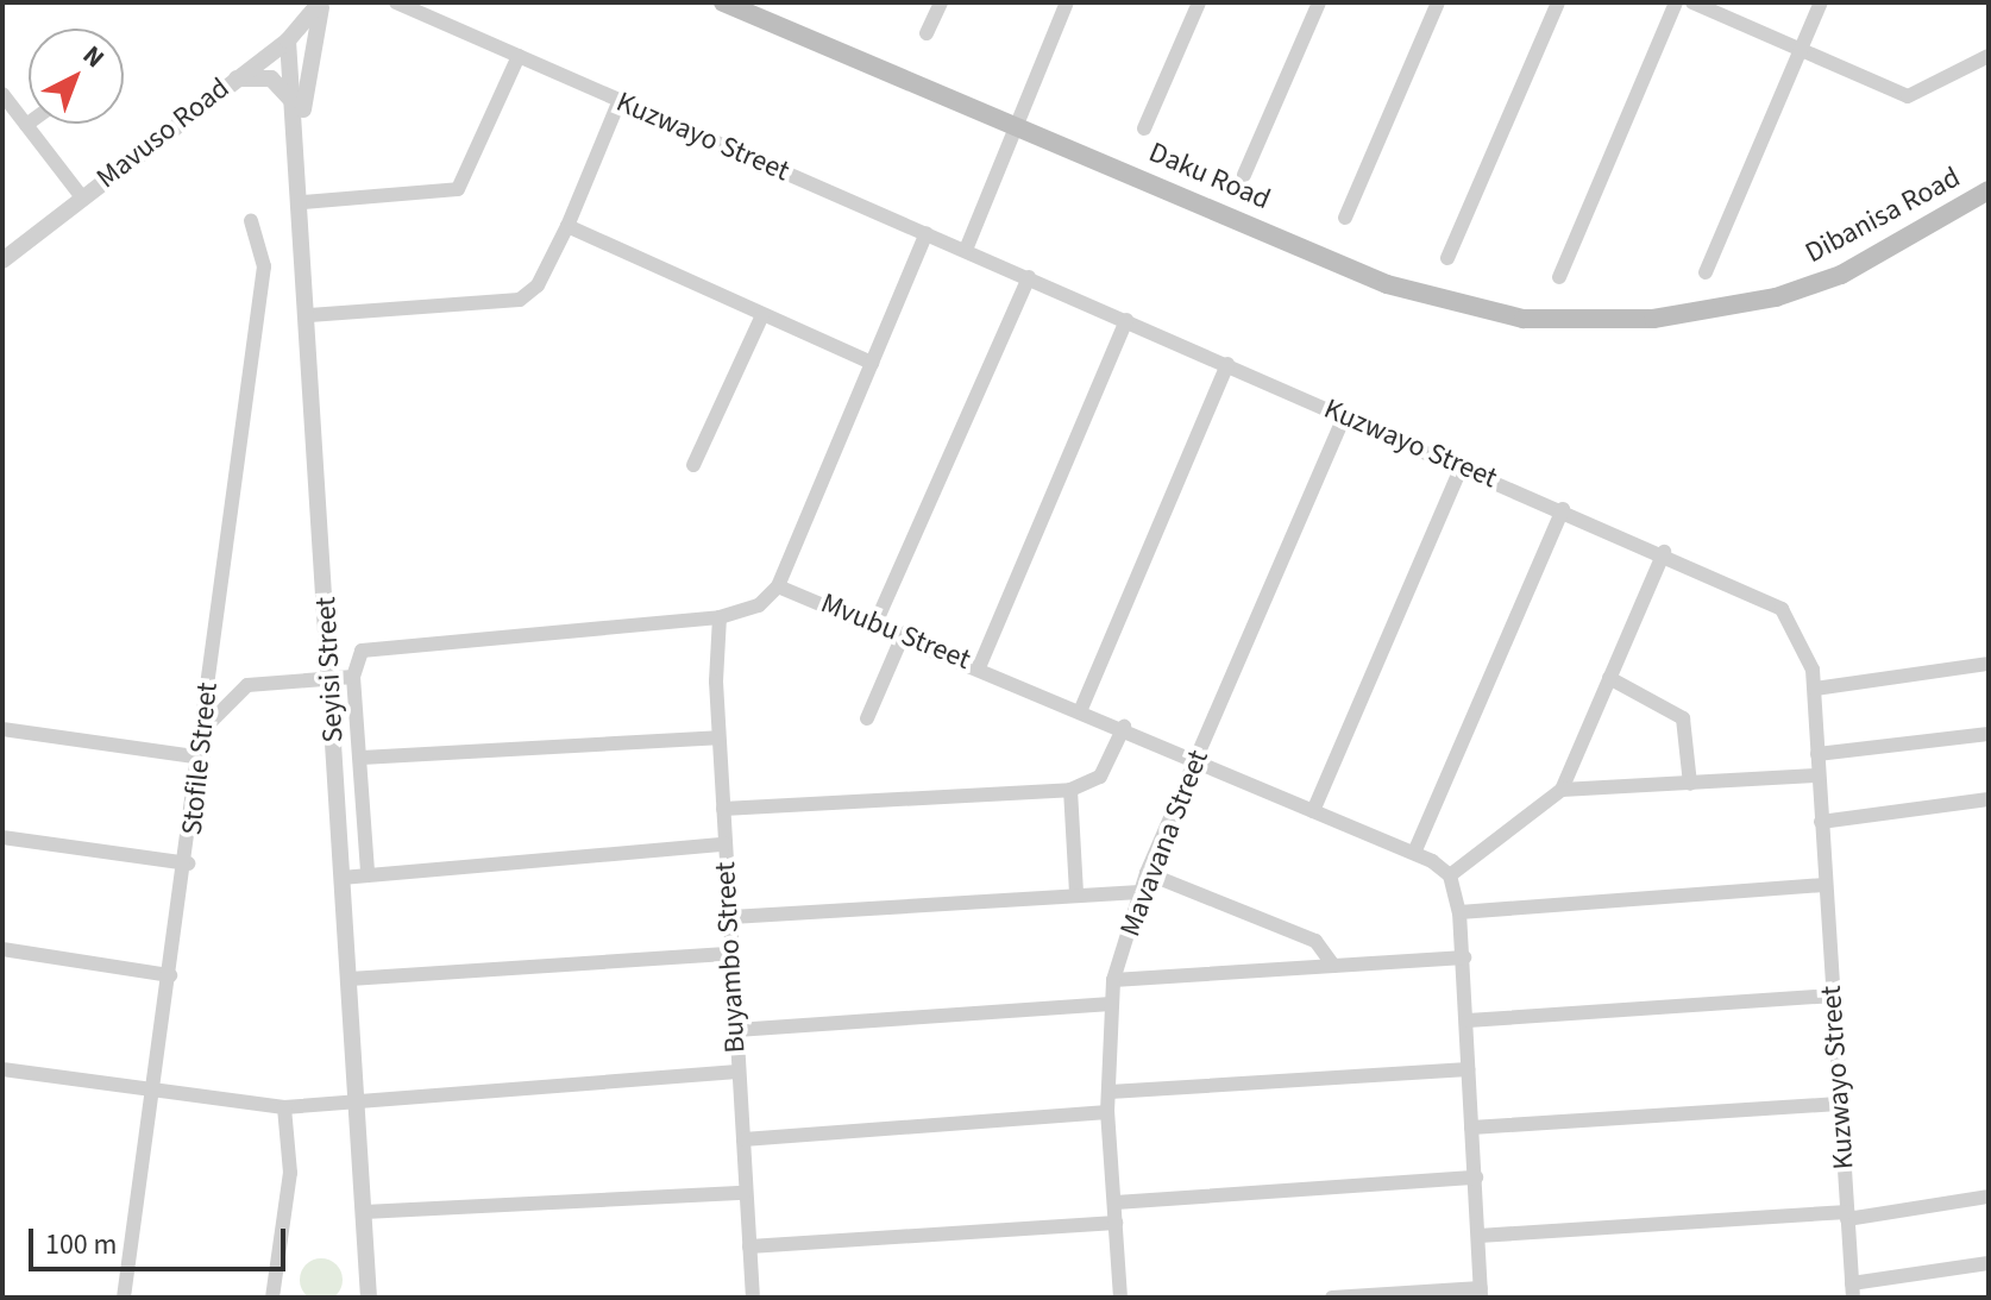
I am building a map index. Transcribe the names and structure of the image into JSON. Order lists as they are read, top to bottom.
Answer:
{
  "streets": {
    "main road": ["Daku Road", "Dibanisa Road"],
    "street": [
      "Mavuso Road",
      "Kuzwayo Street",
      "Mvubu Street",
      "Seyisi Street",
      "Stofile Street",
      "Mavavana Street",
      "Buyambo Street"
    ]
  },
  "crossings": [
    ["Mavuso Road", "Seyisi Street"],
    ["Kuzwayo Street", "Mavavana Street"],
    ["Daku Road", "Dibanisa Road"],
    ["Mvubu Street", "Mavavana Street"]
  ],
  "scale_bar": "100 m",
  "north": "top right"
}
